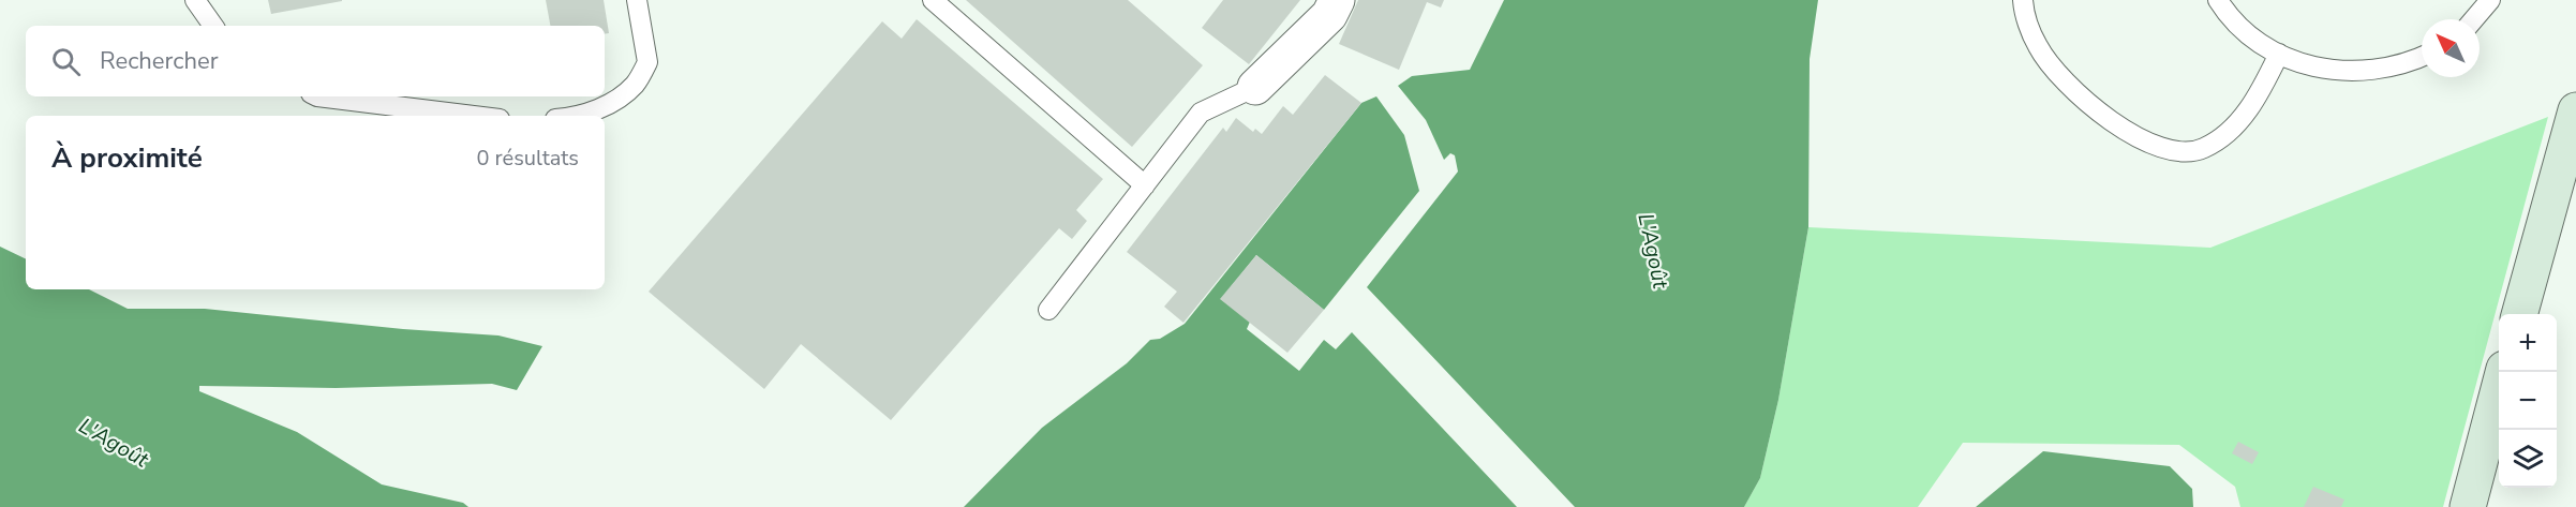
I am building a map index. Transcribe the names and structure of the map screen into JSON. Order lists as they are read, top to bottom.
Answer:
{
  "water": ["L'Agoût"],
  "north": "top left",
  "page": {
    "search": "Rechercher",
    "heading": ["À proximité", "0 résultats"],
    "map_buttons": ["+", "−"]
  }
}
